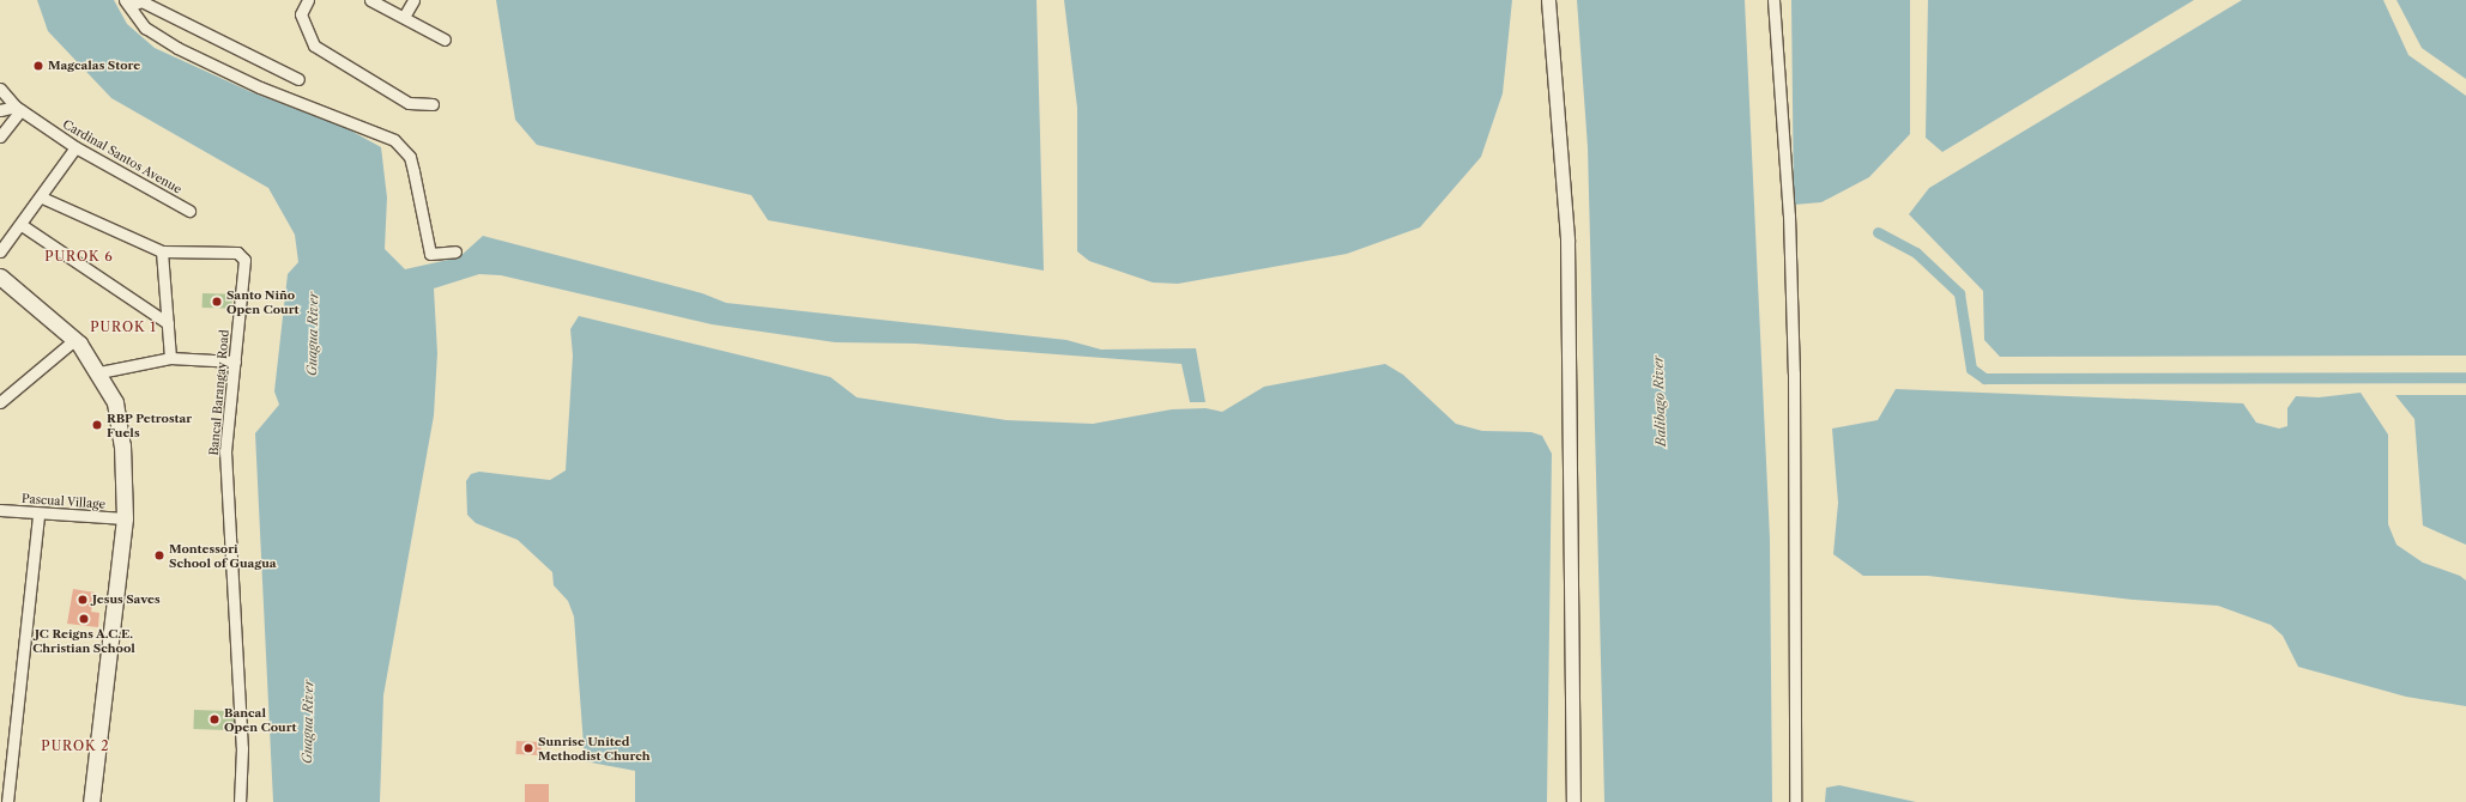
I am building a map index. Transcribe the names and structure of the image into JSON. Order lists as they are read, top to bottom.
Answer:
{
  "streets": {
    "street": ["Cardinal Santos Avenue", "Bancal Barangay Road", "Pascual Village"]
  },
  "districts": ["PUROK 6", "PUROK 1", "PUROK 2"],
  "water": ["Guagua River", "Balibago River"],
  "places": [
    "Magcalas Store",
    "Santo Niño Open Court",
    "RBP Petrostar Fuels",
    "Montessori School of Guagua",
    "Jesus Saves",
    "JC Reigns A.C.E. Christian School",
    "Bancal Open Court",
    "Sunrise United Methodist Church"
  ]
}
